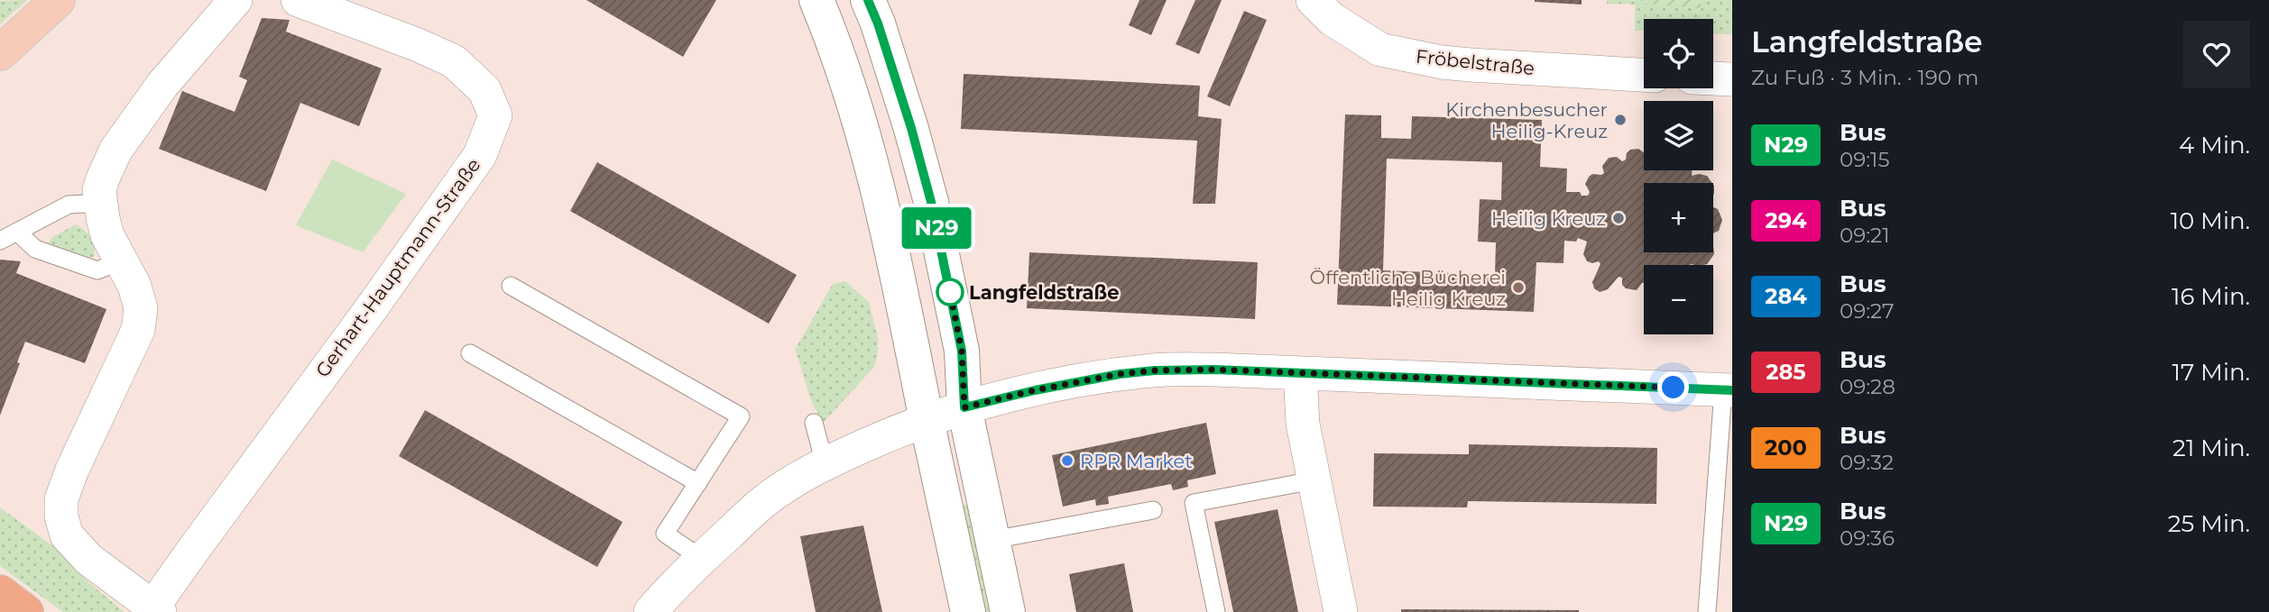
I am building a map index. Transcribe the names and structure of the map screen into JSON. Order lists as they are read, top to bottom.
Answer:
{
  "streets": {
    "street": ["Fröbelstraße", "Gerhart-Hauptmann-Straße"]
  },
  "places": [
    "Kirchenbesucher Heilig-Kreuz",
    "Heilig Kreuz",
    "Öffentliche Bücherei Heilig Kreuz",
    "Langfeldstraße",
    "RPR Market"
  ],
  "lines": ["bus line N29"],
  "page": {
    "on_map": "N29",
    "heading": ["Langfeldstraße", "Zu Fuß · 3 Min. · 190 m"],
    "map_buttons": ["+", "−"],
    "list": [
      {
        "mark": "N29",
        "name": "Bus",
        "note": "09:15",
        "value": "4 Min."
      },
      {
        "mark": "294",
        "name": "Bus",
        "note": "09:21",
        "value": "10 Min."
      },
      {
        "mark": "284",
        "name": "Bus",
        "note": "09:27",
        "value": "16 Min."
      },
      {
        "mark": "285",
        "name": "Bus",
        "note": "09:28",
        "value": "17 Min."
      },
      {
        "mark": "200",
        "name": "Bus",
        "note": "09:32",
        "value": "21 Min."
      },
      {
        "mark": "N29",
        "name": "Bus",
        "note": "09:36",
        "value": "25 Min."
      }
    ]
  }
}
